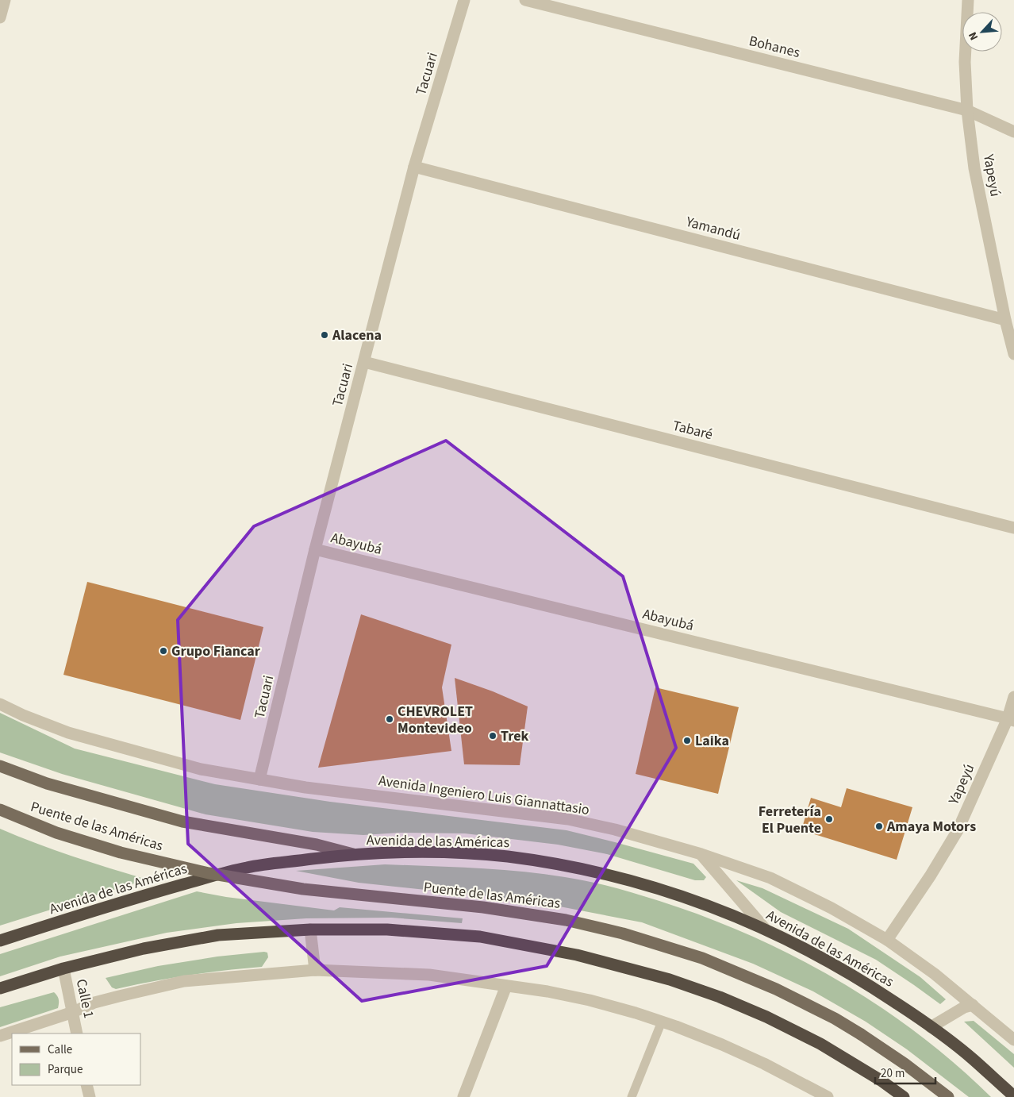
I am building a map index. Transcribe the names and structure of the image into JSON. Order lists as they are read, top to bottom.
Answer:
{
  "streets": {
    "highway": ["Avenida de las Américas"],
    "main road": ["Puente de las Américas"],
    "street": [
      "Bohanes",
      "Tacuari",
      "Yapeyú",
      "Yamandú",
      "Tabaré",
      "Abayubá",
      "Avenida Ingeniero Luis Giannattasio",
      "Calle 1"
    ]
  },
  "crossings": [
    ["Bohanes", "Yapeyú"],
    ["Tacuari", "Yamandú"],
    ["Tacuari", "Tabaré"],
    ["Tacuari", "Abayubá"],
    ["Tacuari", "Avenida Ingeniero Luis Giannattasio"],
    ["Yapeyú", "Yamandú"],
    ["Yapeyú", "Abayubá"],
    ["Yapeyú", "Avenida Ingeniero Luis Giannattasio"]
  ],
  "places": [
    "Alacena",
    "Grupo Fiancar",
    "CHEVROLET Montevideo",
    "Trek",
    "Laika",
    "Ferretería El Puente",
    "Amaya Motors"
  ],
  "legend": ["Calle", "Parque"],
  "scale_bar": "20 m",
  "north": "bottom left"
}
